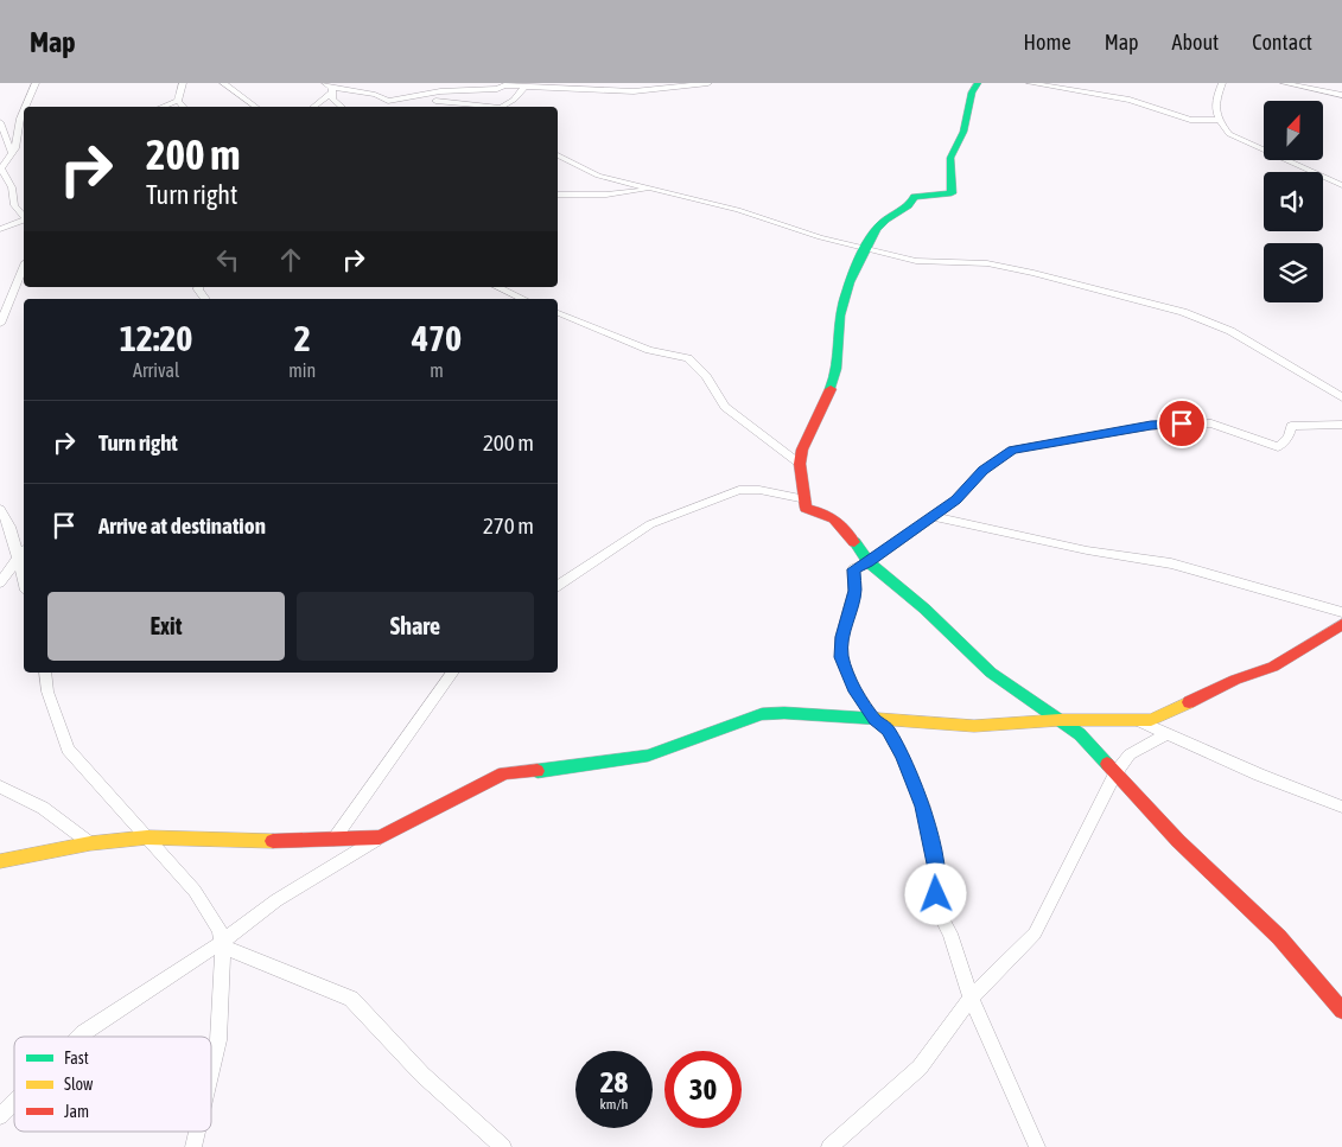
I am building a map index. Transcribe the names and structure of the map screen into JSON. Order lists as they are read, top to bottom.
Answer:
{
  "legend": ["Fast", "Slow", "Jam"],
  "north": "top",
  "page": {
    "header": "Map",
    "nav": [
      "Home",
      "Map",
      "About",
      "Contact"
    ],
    "turn": ["200 m", "Turn right"],
    "eta": [
      "12:20",
      "Arrival",
      "2",
      "min",
      "470",
      "m"
    ],
    "list": [
      {
        "name": "Turn right",
        "value": "200 m"
      },
      {
        "name": "Arrive at destination",
        "value": "270 m"
      }
    ],
    "buttons": ["Exit", "Share"],
    "speed": "28 km/h",
    "limit": "30"
  }
}
